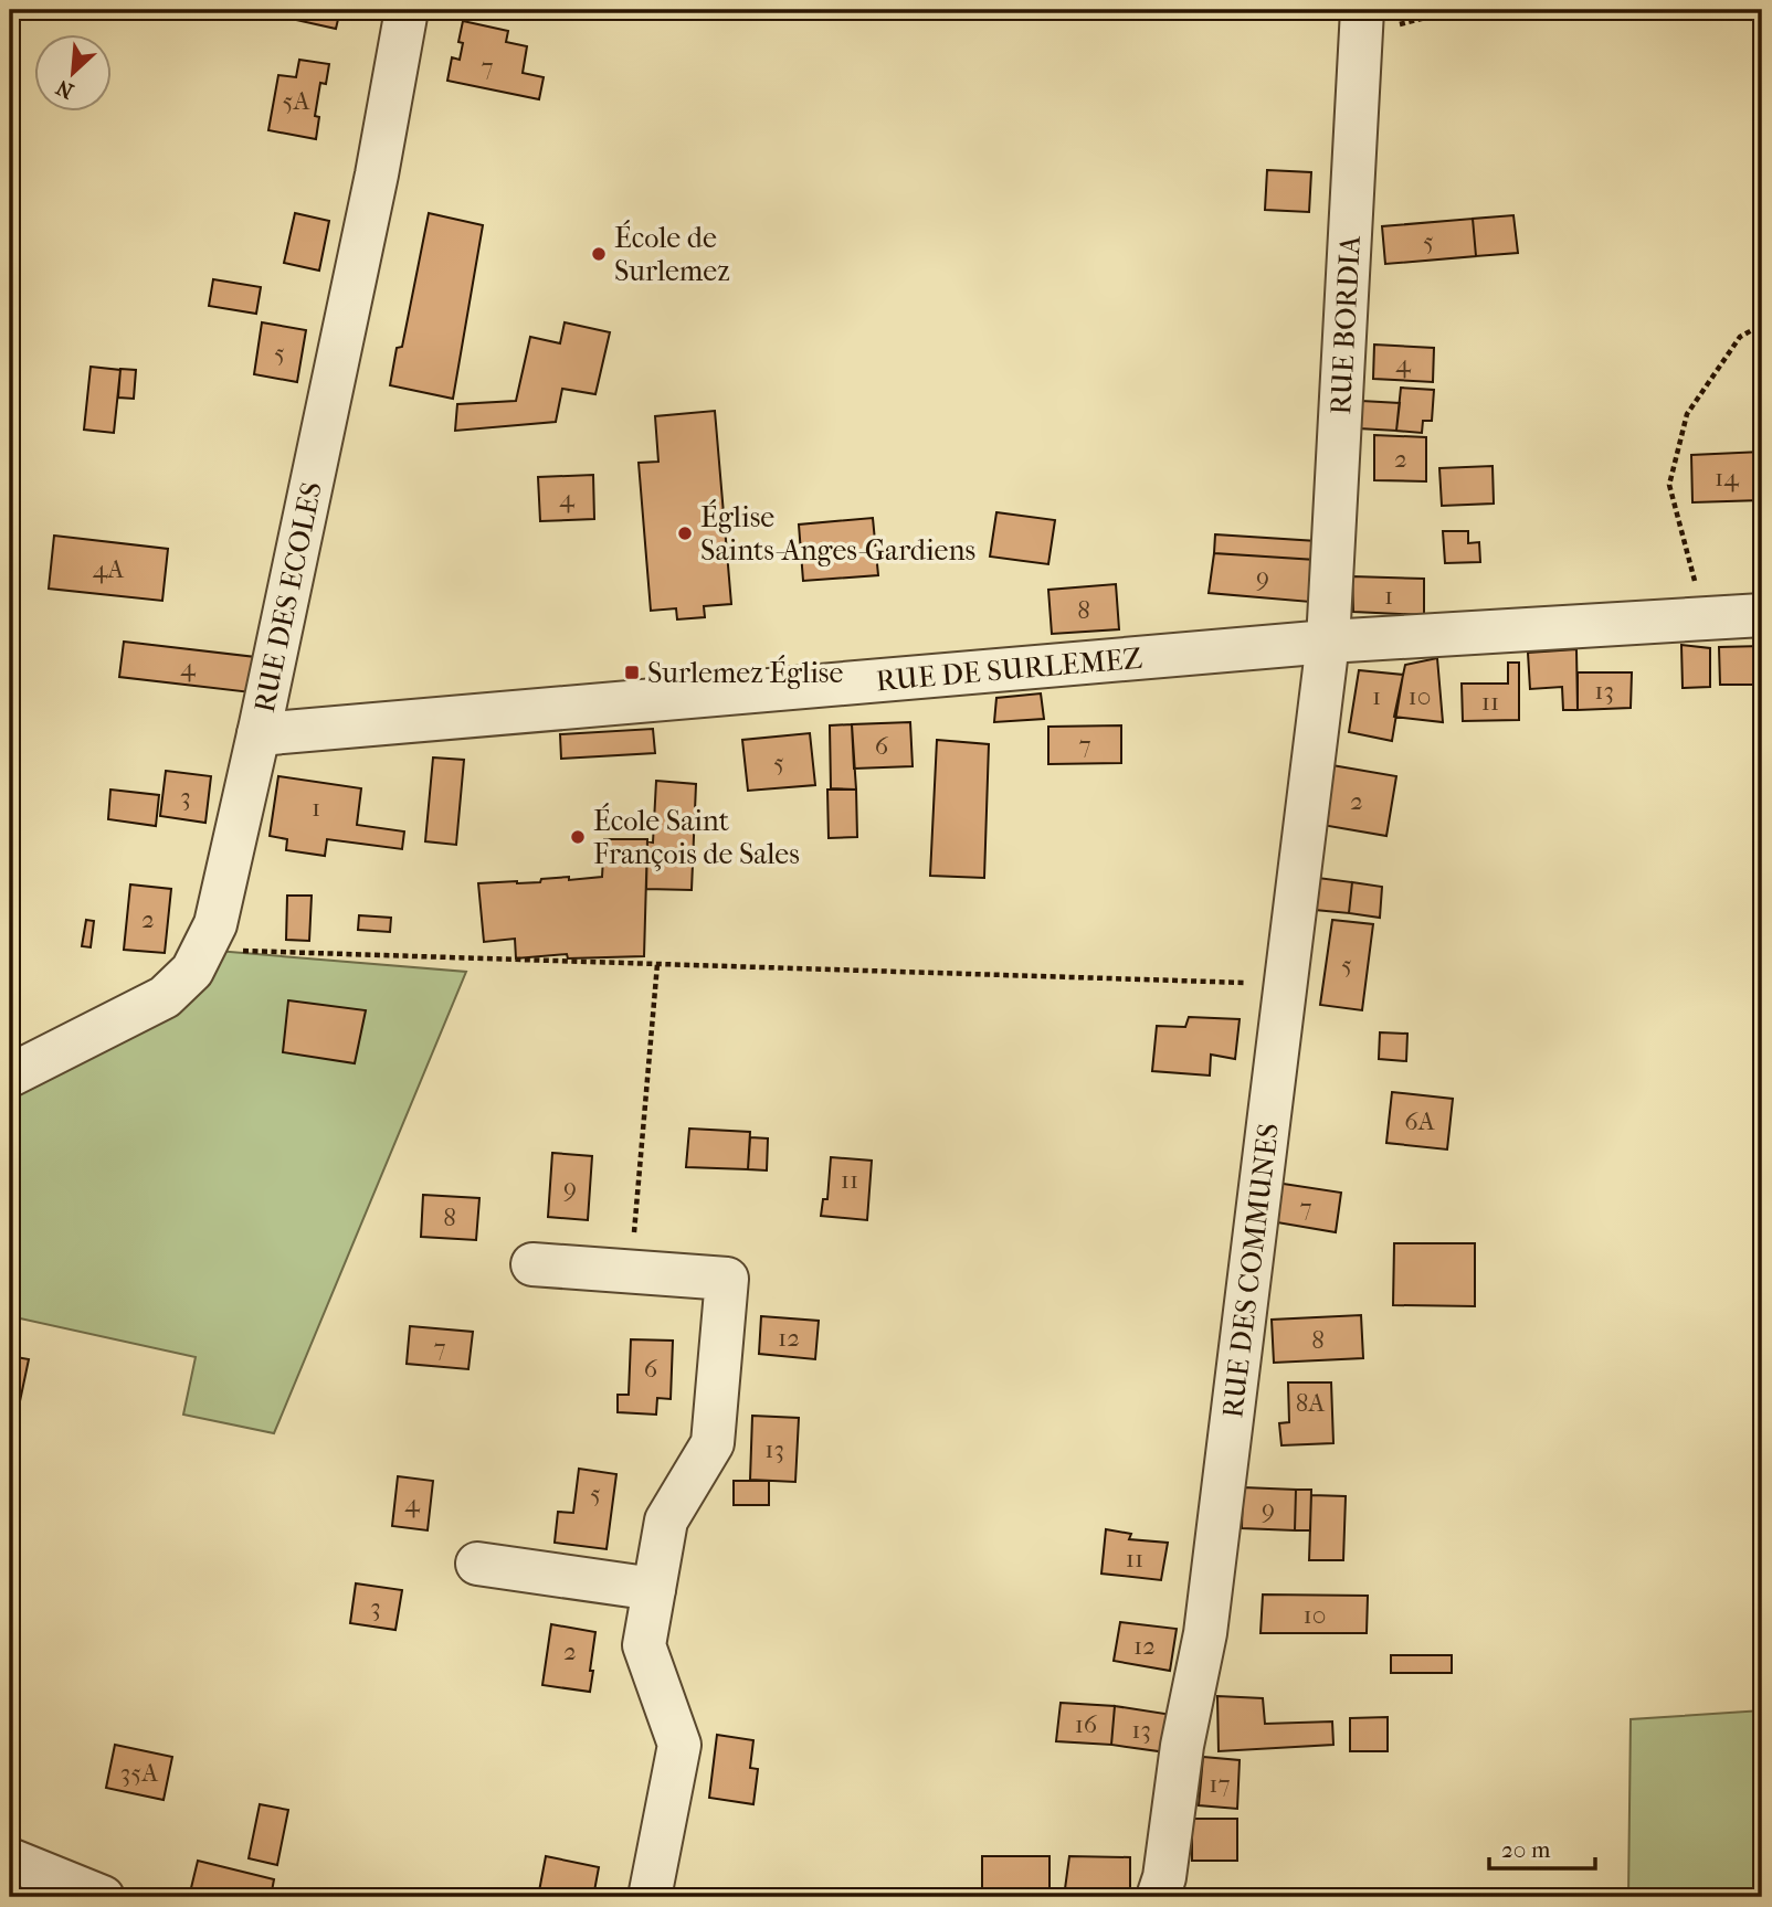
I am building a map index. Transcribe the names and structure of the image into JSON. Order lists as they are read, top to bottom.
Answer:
{
  "streets": {
    "street": [
      "RUE BORDIA",
      "RUE DES ECOLES",
      "RUE DE SURLEMEZ",
      "RUE DES COMMUNES"
    ]
  },
  "crossings": [
    ["RUE BORDIA", "RUE DE SURLEMEZ"],
    ["RUE BORDIA", "RUE DES COMMUNES"],
    ["RUE DES ECOLES", "RUE DE SURLEMEZ"],
    ["RUE DE SURLEMEZ", "RUE DES COMMUNES"]
  ],
  "places": {
    "other": ["École de Surlemez", "Église Saints-Anges-Gardiens", "École Saint François de Sales"],
    "transit": ["Surlemez Église"]
  },
  "house_numbers": [
    "7",
    "5A",
    "5",
    "5",
    "4",
    "2",
    "14",
    "4",
    "4A",
    "9",
    "1",
    "8",
    "4",
    "13",
    "1",
    "10",
    "11",
    "7",
    "6",
    "5",
    "3",
    "2",
    "1",
    "2",
    "5",
    "6A",
    "11",
    "9",
    "7",
    "8",
    "12",
    "8",
    "7",
    "6",
    "8A",
    "13",
    "5",
    "4",
    "9",
    "11",
    "3",
    "10",
    "12",
    "2",
    "16",
    "13",
    "35A",
    "17"
  ],
  "scale_bar": "20 m",
  "north": "bottom left"
}
